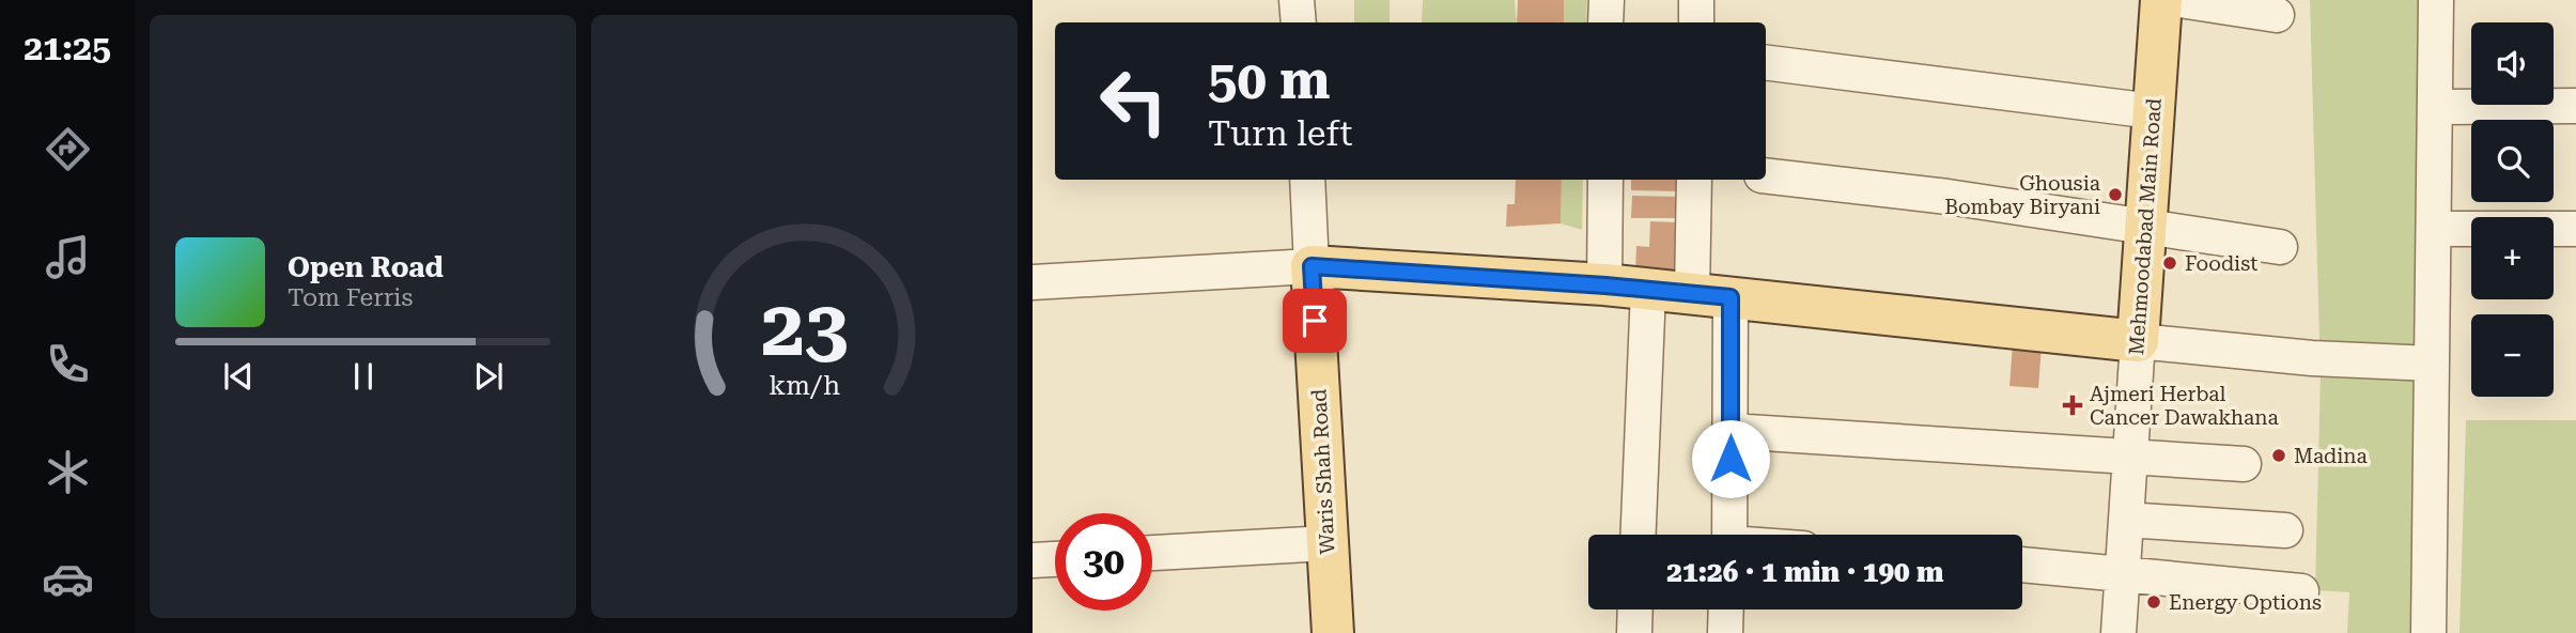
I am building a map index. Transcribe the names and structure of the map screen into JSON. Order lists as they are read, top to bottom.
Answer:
{
  "streets": {
    "main road": ["Mehmoodabad Main Road", "Waris Shah Road"]
  },
  "places": {
    "other": [
      "Ghousia Bombay Biryani",
      "Foodist",
      "Madina",
      "Energy Options"
    ],
    "health": ["Ajmeri Herbal Cancer Dawakhana"]
  },
  "page": {
    "tabs": "21:25",
    "map_buttons": ["+", "−"],
    "turn": ["50 m", "Turn left"],
    "song": ["Open Road", "Tom Ferris"],
    "limit": "30",
    "trip": "21:26 · 1 min · 190 m",
    "gauge": ["23", "km/h"]
  }
}
